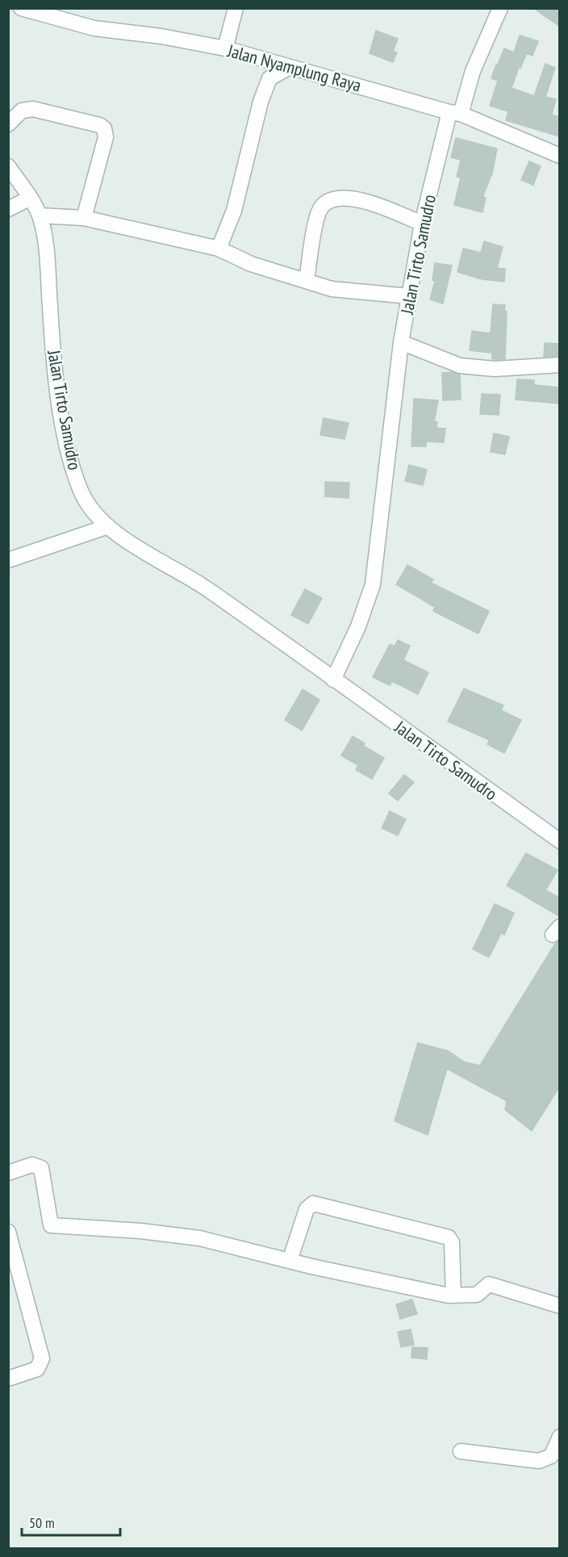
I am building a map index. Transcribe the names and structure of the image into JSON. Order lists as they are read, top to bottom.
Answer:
{
  "streets": {
    "street": ["Jalan Nyamplung Raya", "Jalan Tirto Samudro"]
  },
  "crossings": [
    ["Jalan Nyamplung Raya", "Jalan Tirto Samudro"]
  ],
  "scale_bar": "50 m"
}
